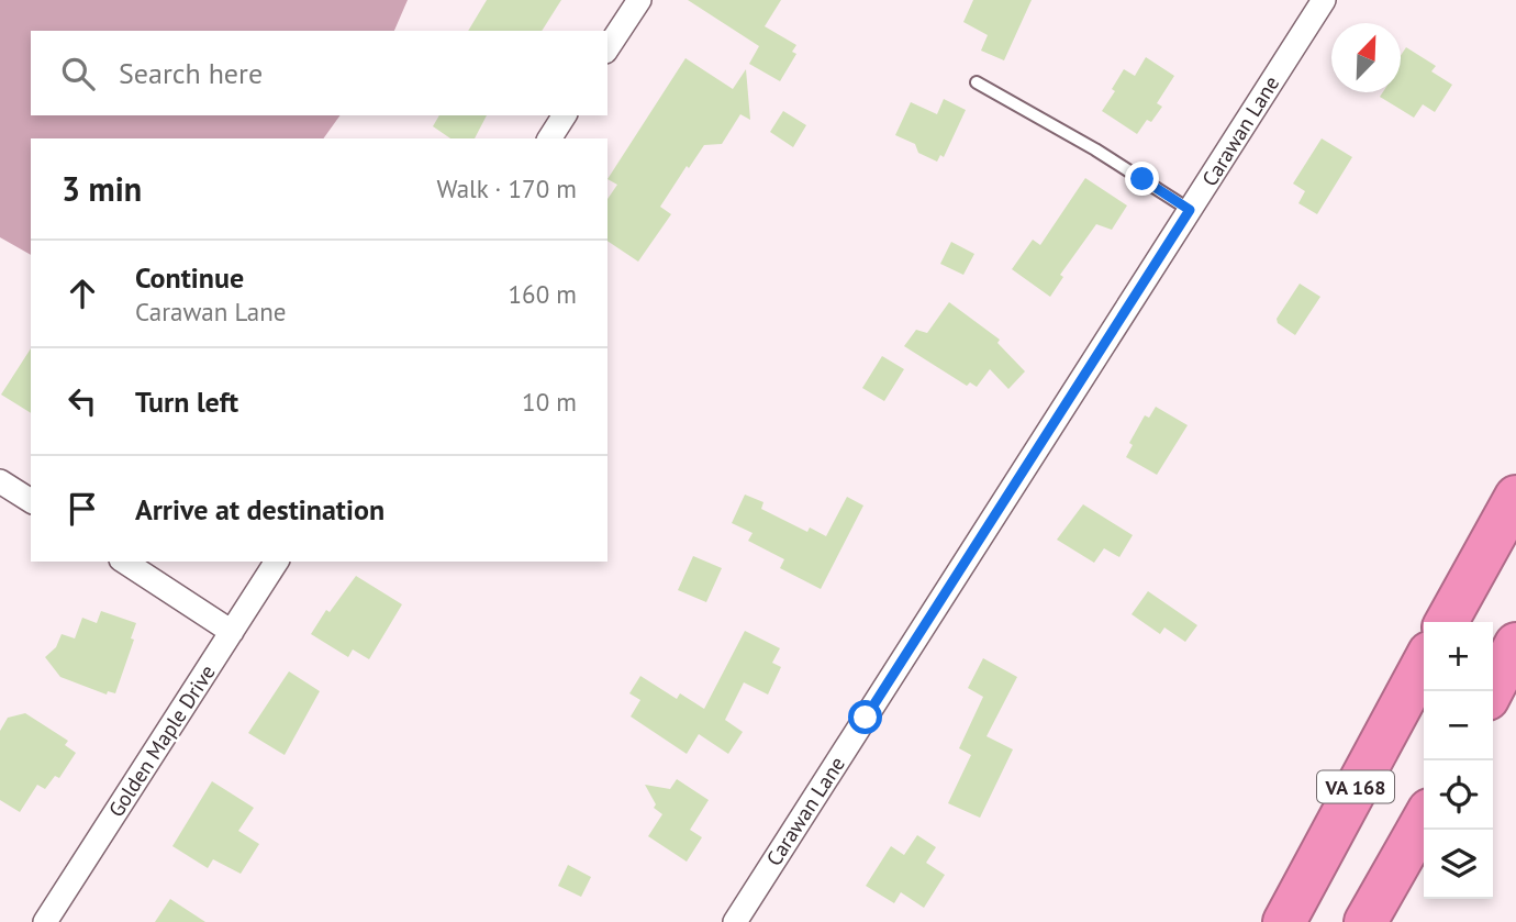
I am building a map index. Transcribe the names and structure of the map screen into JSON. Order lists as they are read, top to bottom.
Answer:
{
  "streets": {
    "highway": ["VA 168"],
    "street": ["Carawan Lane", "Golden Maple Drive"]
  },
  "north": "top right",
  "page": {
    "search": "Search here",
    "heading": ["3 min", "Walk · 170 m"],
    "list": [
      ["Continue", "Carawan Lane", "160 m"],
      ["Turn left", "10 m"],
      "Arrive at destination"
    ],
    "map_buttons": ["+", "−"]
  }
}
